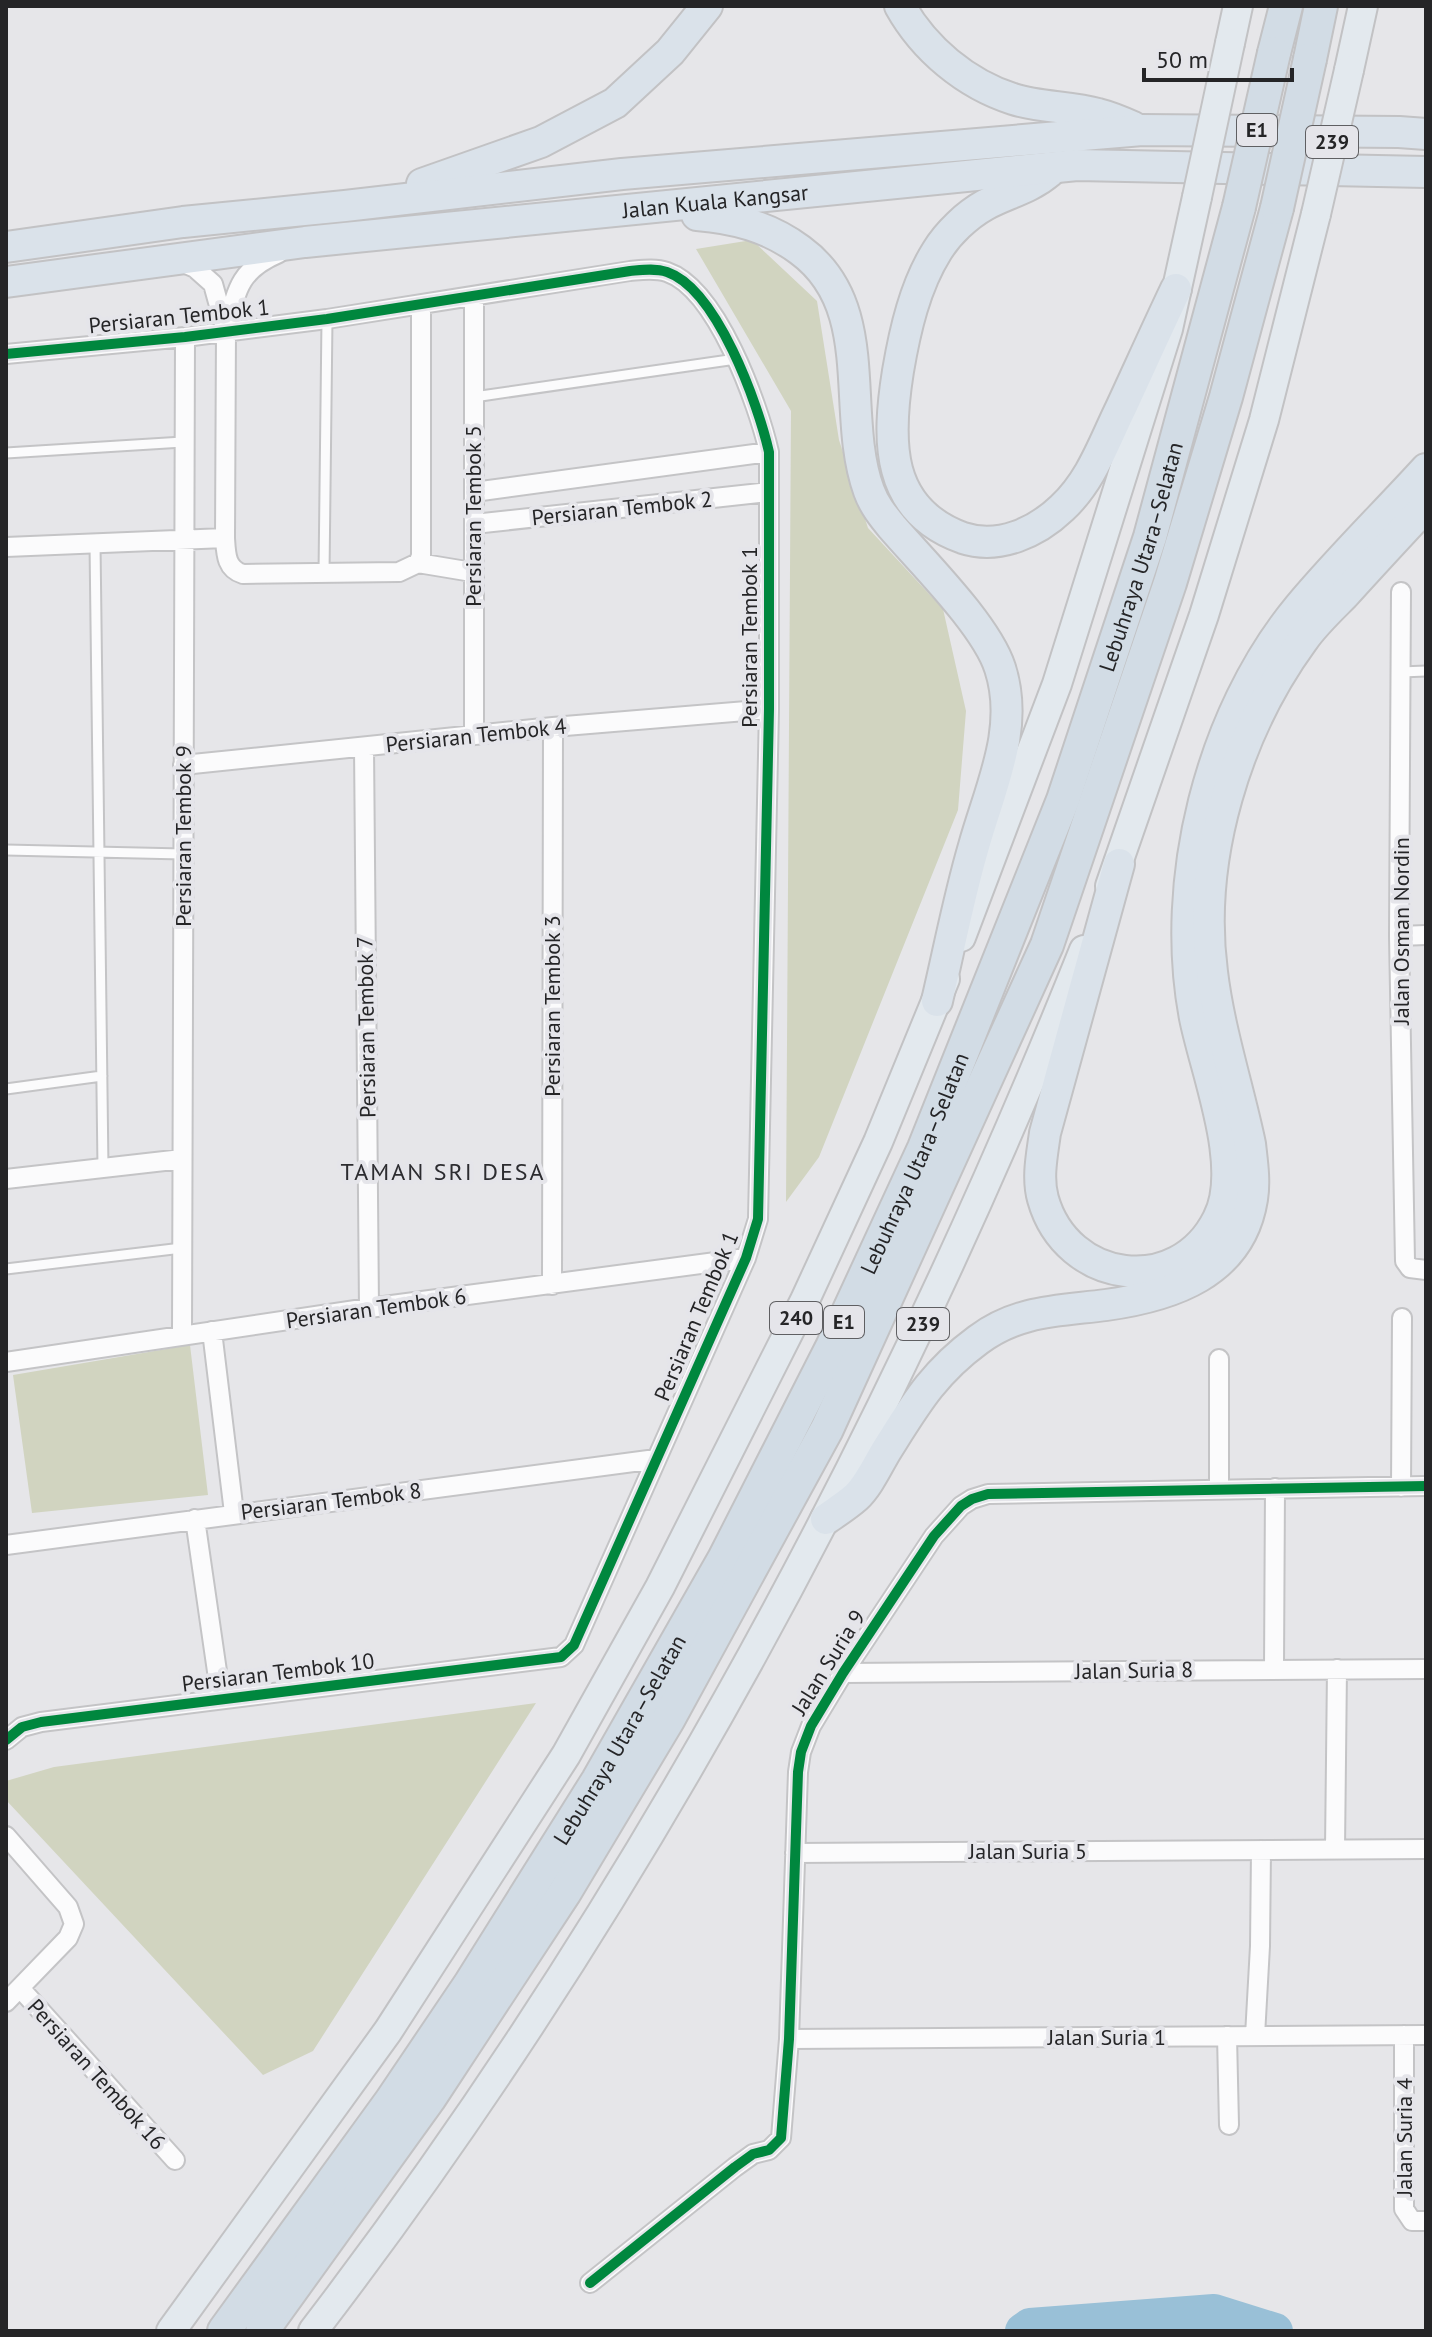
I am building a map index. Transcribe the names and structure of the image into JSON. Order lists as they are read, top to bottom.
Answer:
{
  "streets": {
    "highway": ["E1", "Jalan Kuala Kangsar", "Lebuhraya Utara–Selatan"],
    "main road": ["239", "240"],
    "street": [
      "Persiaran Tembok 1",
      "Persiaran Tembok 2",
      "Persiaran Tembok 5",
      "Persiaran Tembok 4",
      "Persiaran Tembok 9",
      "Jalan Osman Nordin",
      "Persiaran Tembok 3",
      "Persiaran Tembok 7",
      "Persiaran Tembok 6",
      "Persiaran Tembok 8",
      "Jalan Suria 9",
      "Jalan Suria 8",
      "Persiaran Tembok 10",
      "Jalan Suria 5",
      "Jalan Suria 1",
      "Persiaran Tembok 16",
      "Jalan Suria 4"
    ]
  },
  "crossings": [
    ["Persiaran Tembok 1", "Persiaran Tembok 2"],
    ["Persiaran Tembok 1", "Persiaran Tembok 5"],
    ["Persiaran Tembok 1", "Persiaran Tembok 4"],
    ["Persiaran Tembok 1", "Persiaran Tembok 9"],
    ["Persiaran Tembok 1", "Persiaran Tembok 6"],
    ["Persiaran Tembok 1", "Persiaran Tembok 8"],
    ["Persiaran Tembok 1", "Persiaran Tembok 10"],
    ["Persiaran Tembok 2", "Persiaran Tembok 5"],
    ["Persiaran Tembok 5", "Persiaran Tembok 4"],
    ["Persiaran Tembok 4", "Persiaran Tembok 9"],
    ["Persiaran Tembok 4", "Persiaran Tembok 3"],
    ["Persiaran Tembok 4", "Persiaran Tembok 7"],
    ["Persiaran Tembok 9", "Persiaran Tembok 6"],
    ["Persiaran Tembok 3", "Persiaran Tembok 6"],
    ["Persiaran Tembok 7", "Persiaran Tembok 6"],
    ["Jalan Suria 9", "Jalan Suria 8"],
    ["Jalan Suria 9", "Jalan Suria 5"],
    ["Jalan Suria 9", "Jalan Suria 1"],
    ["Jalan Suria 1", "Jalan Suria 4"]
  ],
  "districts": ["TAMAN SRI DESA"],
  "scale_bar": "50 m"
}
